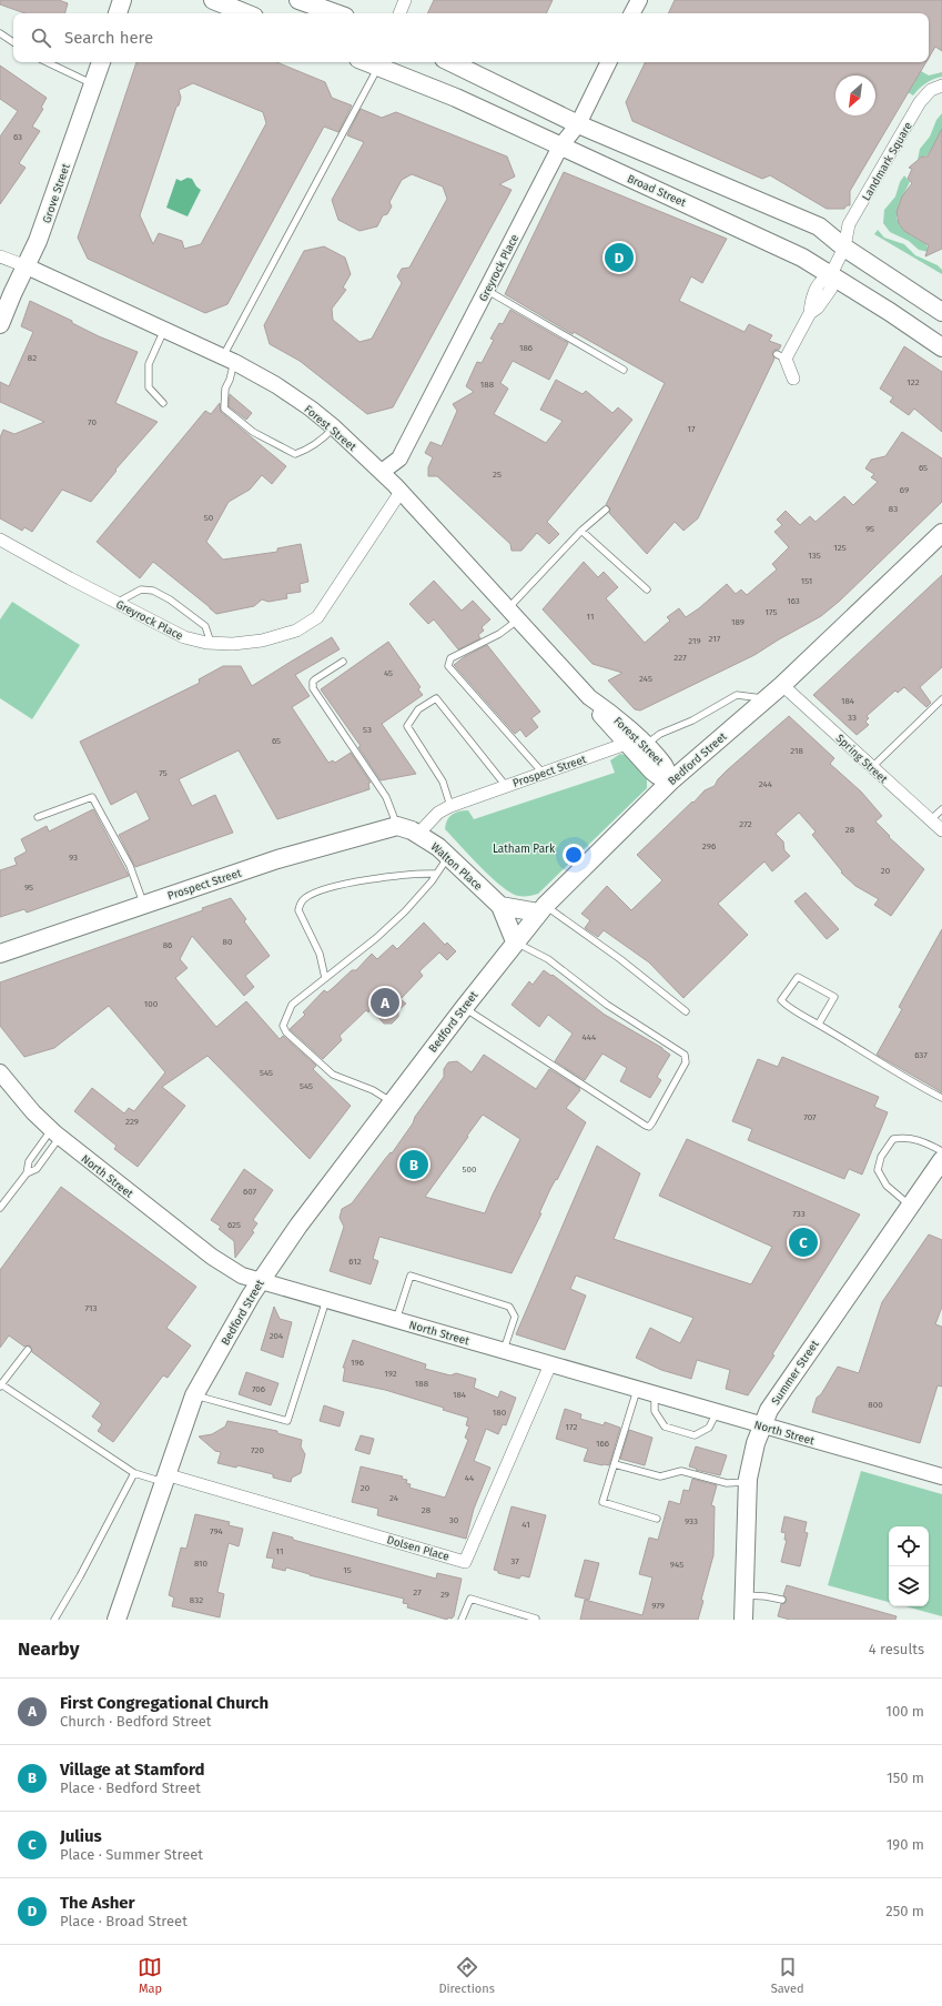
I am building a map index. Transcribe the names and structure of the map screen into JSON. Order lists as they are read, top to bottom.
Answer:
{
  "streets": {
    "main road": [
      "Broad Street",
      "Grove Street",
      "Bedford Street",
      "Prospect Street",
      "Walton Place",
      "Summer Street"
    ],
    "street": [
      "Landmark Square",
      "Greyrock Place",
      "Forest Street",
      "Spring Street",
      "North Street",
      "Dolsen Place"
    ]
  },
  "crossings": [
    ["Landmark Square", "Broad Street"],
    ["Broad Street", "Greyrock Place"],
    ["Grove Street", "Forest Street"],
    ["Greyrock Place", "Forest Street"],
    ["Forest Street", "Bedford Street"],
    ["Forest Street", "Prospect Street"],
    ["Bedford Street", "Spring Street"],
    ["Bedford Street", "Walton Place"],
    ["Bedford Street", "North Street"],
    ["Bedford Street", "Dolsen Place"],
    ["Prospect Street", "Walton Place"],
    ["North Street", "Summer Street"],
    ["North Street", "Dolsen Place"]
  ],
  "parks": ["Latham Park"],
  "house_numbers": [
    "63",
    "186",
    "82",
    "122",
    "188",
    "70",
    "17",
    "65",
    "25",
    "69",
    "83",
    "50",
    "95",
    "125",
    "135",
    "151",
    "163",
    "175",
    "11",
    "189",
    "217",
    "219",
    "227",
    "45",
    "245",
    "184",
    "33",
    "53",
    "65",
    "218",
    "75",
    "244",
    "272",
    "28",
    "296",
    "93",
    "20",
    "95",
    "80",
    "86",
    "100",
    "444",
    "637",
    "545",
    "545",
    "707",
    "229",
    "500",
    "607",
    "733",
    "625",
    "612",
    "713",
    "204",
    "196",
    "192",
    "188",
    "706",
    "184",
    "800",
    "180",
    "172",
    "166",
    "720",
    "44",
    "20",
    "24",
    "28",
    "30",
    "933",
    "41",
    "794",
    "11",
    "37",
    "810",
    "945",
    "15",
    "27",
    "29",
    "832",
    "979"
  ],
  "north": "bottom left",
  "page": {
    "search": "Search here",
    "pins": [
      "D",
      "A",
      "B",
      "C"
    ],
    "heading": ["Nearby", "4 results"],
    "list": [
      {
        "mark": "A",
        "name": "First Congregational Church",
        "note": "Church · Bedford Street",
        "value": "100 m"
      },
      {
        "mark": "B",
        "name": "Village at Stamford",
        "note": "Place · Bedford Street",
        "value": "150 m"
      },
      {
        "mark": "C",
        "name": "Julius",
        "note": "Place · Summer Street",
        "value": "190 m"
      },
      {
        "mark": "D",
        "name": "The Asher",
        "note": "Place · Broad Street",
        "value": "250 m"
      }
    ],
    "nav": ["Map", "Directions", "Saved"]
  }
}
